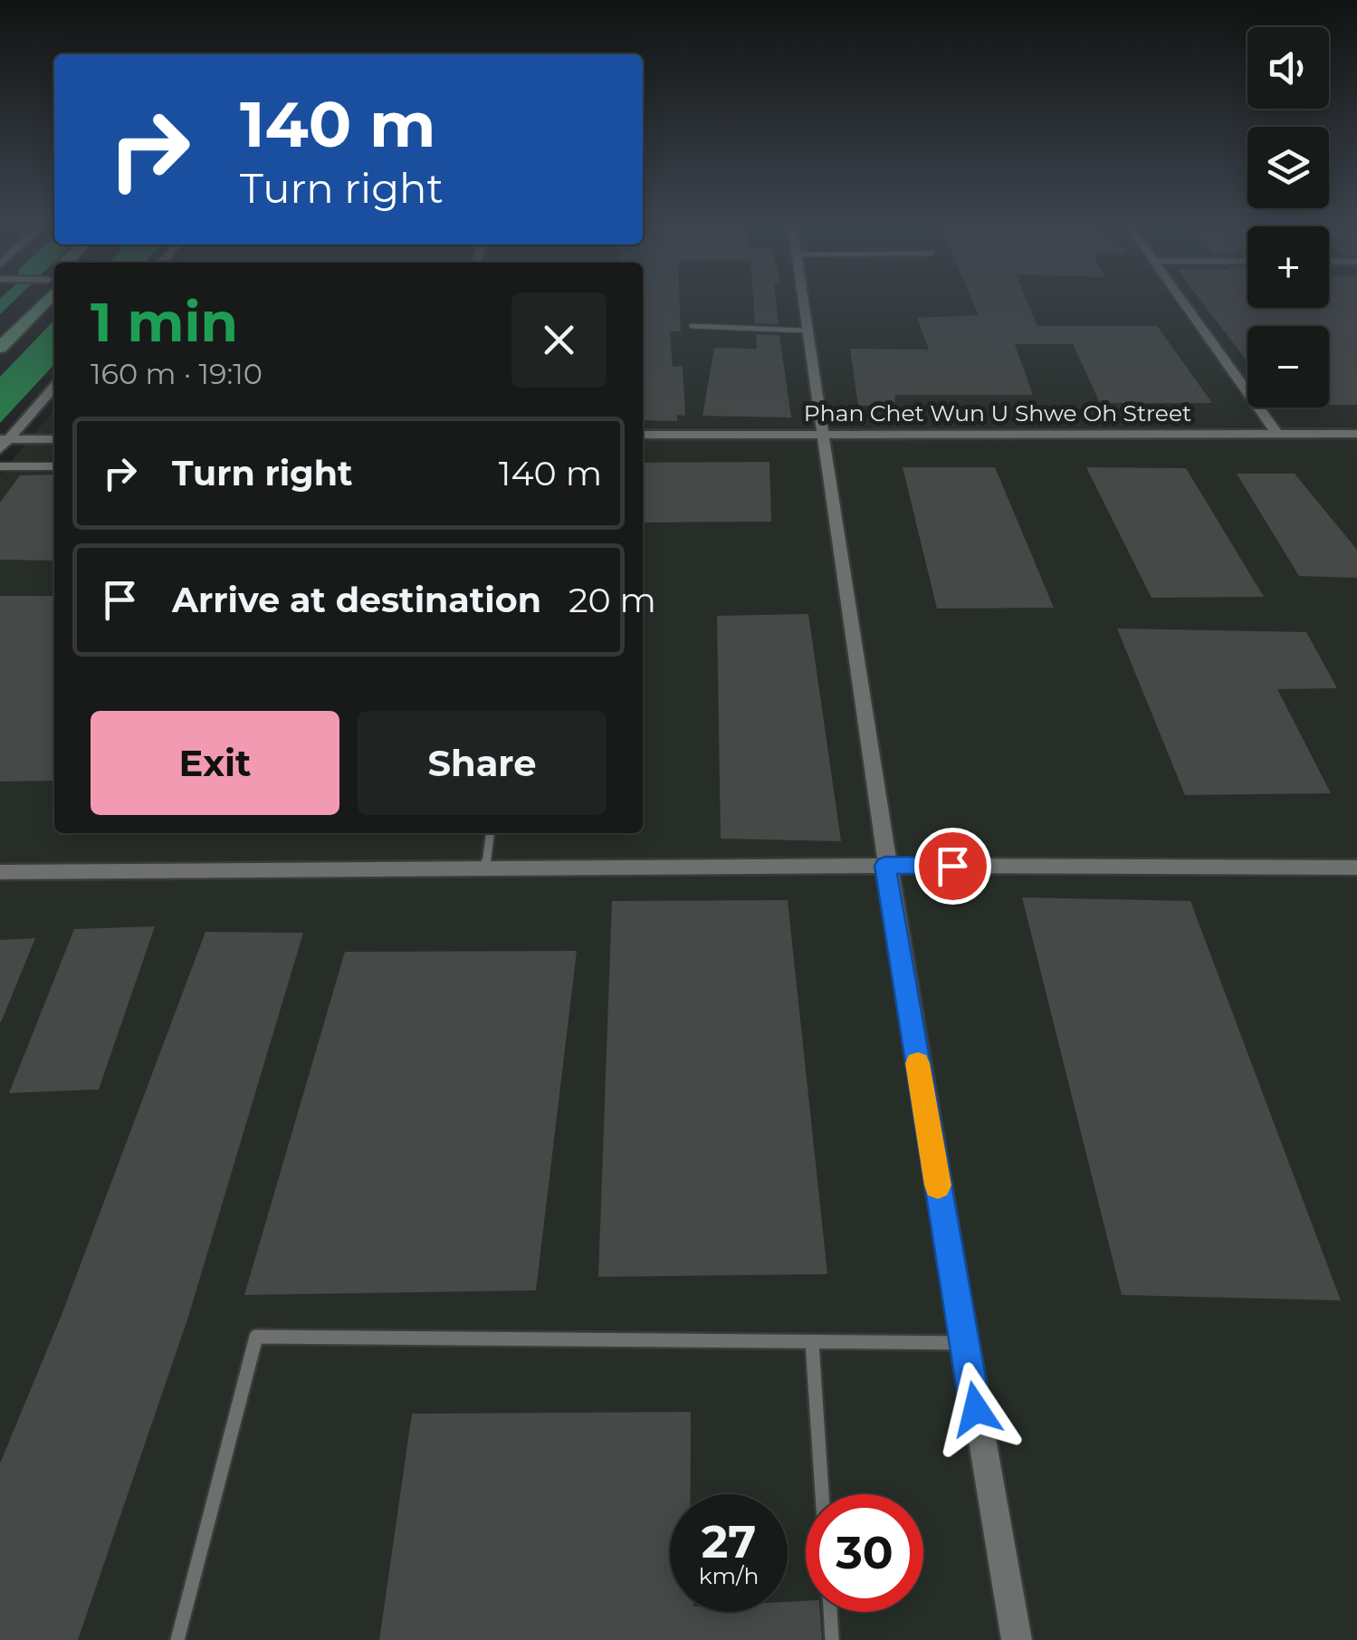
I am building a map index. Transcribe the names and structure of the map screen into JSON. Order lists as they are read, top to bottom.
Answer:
{
  "streets": {
    "street": ["Phan Chet Wun U Shwe Oh Street"]
  },
  "page": {
    "map_buttons": ["+", "−"],
    "turn": ["140 m", "Turn right"],
    "heading": ["1 min", "160 m · 19:10"],
    "list": [
      {
        "name": "Turn right",
        "value": "140 m"
      },
      {
        "name": "Arrive at destination",
        "value": "20 m"
      }
    ],
    "buttons": ["Exit", "Share"],
    "speed": "27 km/h",
    "limit": "30"
  }
}
